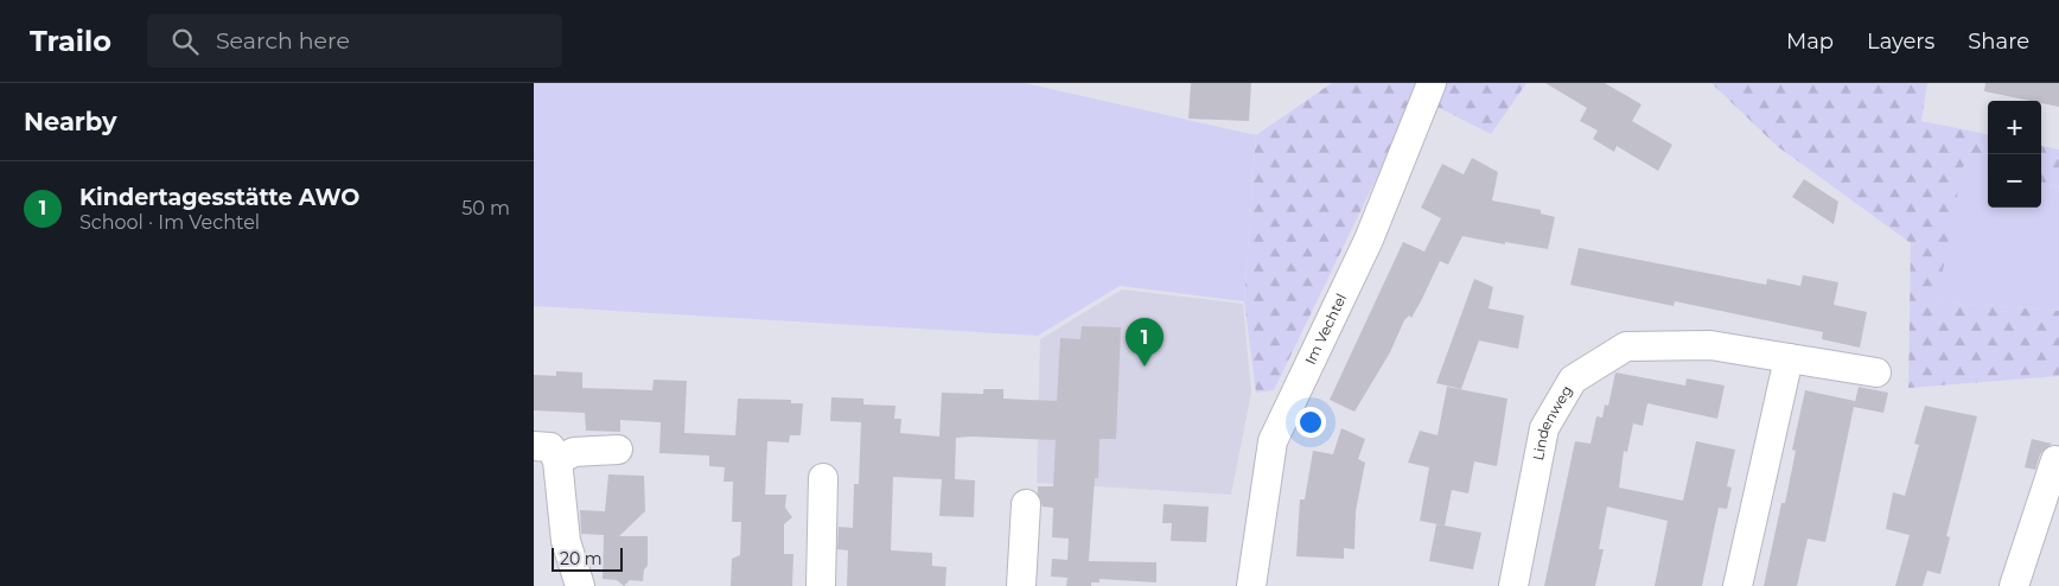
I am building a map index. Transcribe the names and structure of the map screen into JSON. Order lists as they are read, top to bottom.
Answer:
{
  "streets": {
    "street": ["Im Vechtel", "Lindenweg"]
  },
  "scale_bar": "20 m",
  "page": {
    "header": "Trailo",
    "search": "Search here",
    "nav": ["Map", "Layers", "Share"],
    "heading": "Nearby",
    "map_buttons": ["+", "−"],
    "list": [
      {
        "mark": "1",
        "name": "Kindertagesstätte AWO",
        "note": "School · Im Vechtel",
        "value": "50 m"
      }
    ],
    "pins": "1",
    "scale": "20 m"
  }
}
